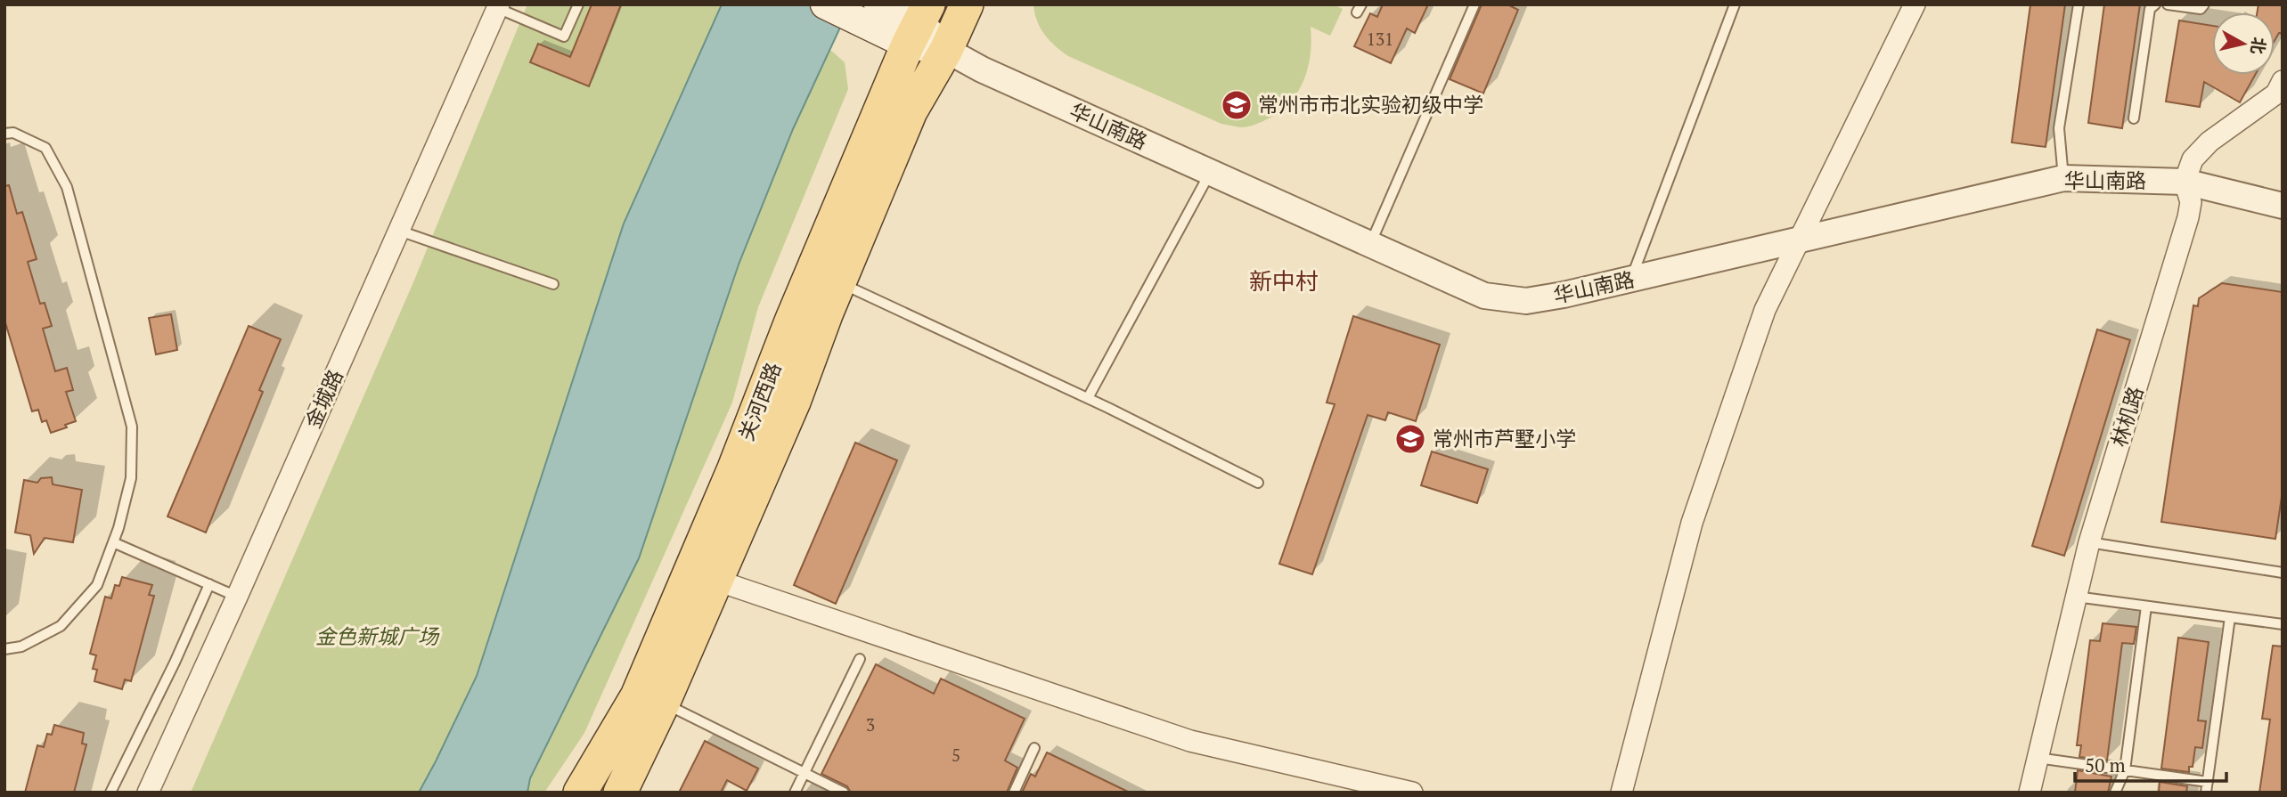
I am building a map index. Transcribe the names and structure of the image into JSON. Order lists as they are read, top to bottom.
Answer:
{
  "streets": {
    "main road": ["关河西路"],
    "street": ["华山南路", "金城路", "林机路"]
  },
  "crossings": [
    ["华山南路", "关河西路"],
    ["华山南路", "林机路"]
  ],
  "districts": ["新中村"],
  "parks": ["金色新城广场"],
  "places": {
    "school or university": ["常州市市北实验初级中学", "常州市芦墅小学"]
  },
  "house_numbers": ["131", "3", "5"],
  "scale_bar": "50 m",
  "north": "right"
}
